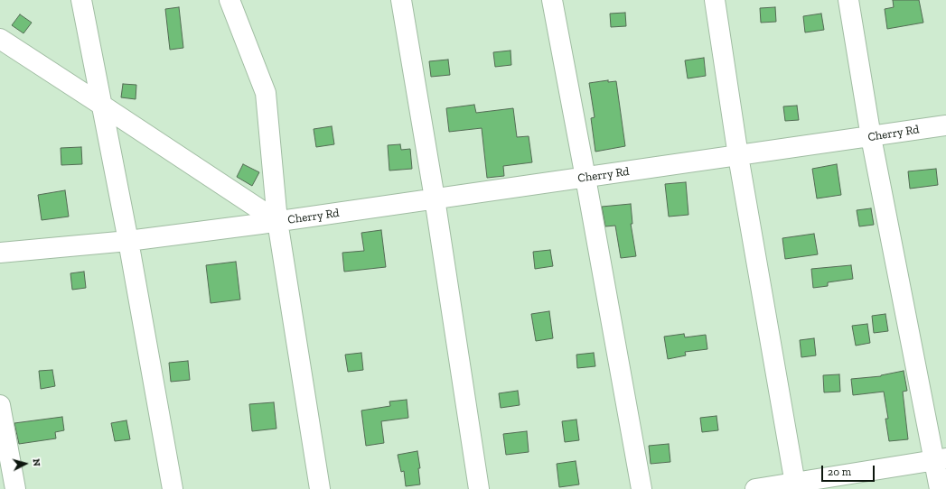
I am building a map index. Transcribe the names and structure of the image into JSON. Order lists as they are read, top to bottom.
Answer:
{
  "streets": {
    "street": ["Cherry Rd"]
  },
  "scale_bar": "20 m",
  "north": "right"
}
